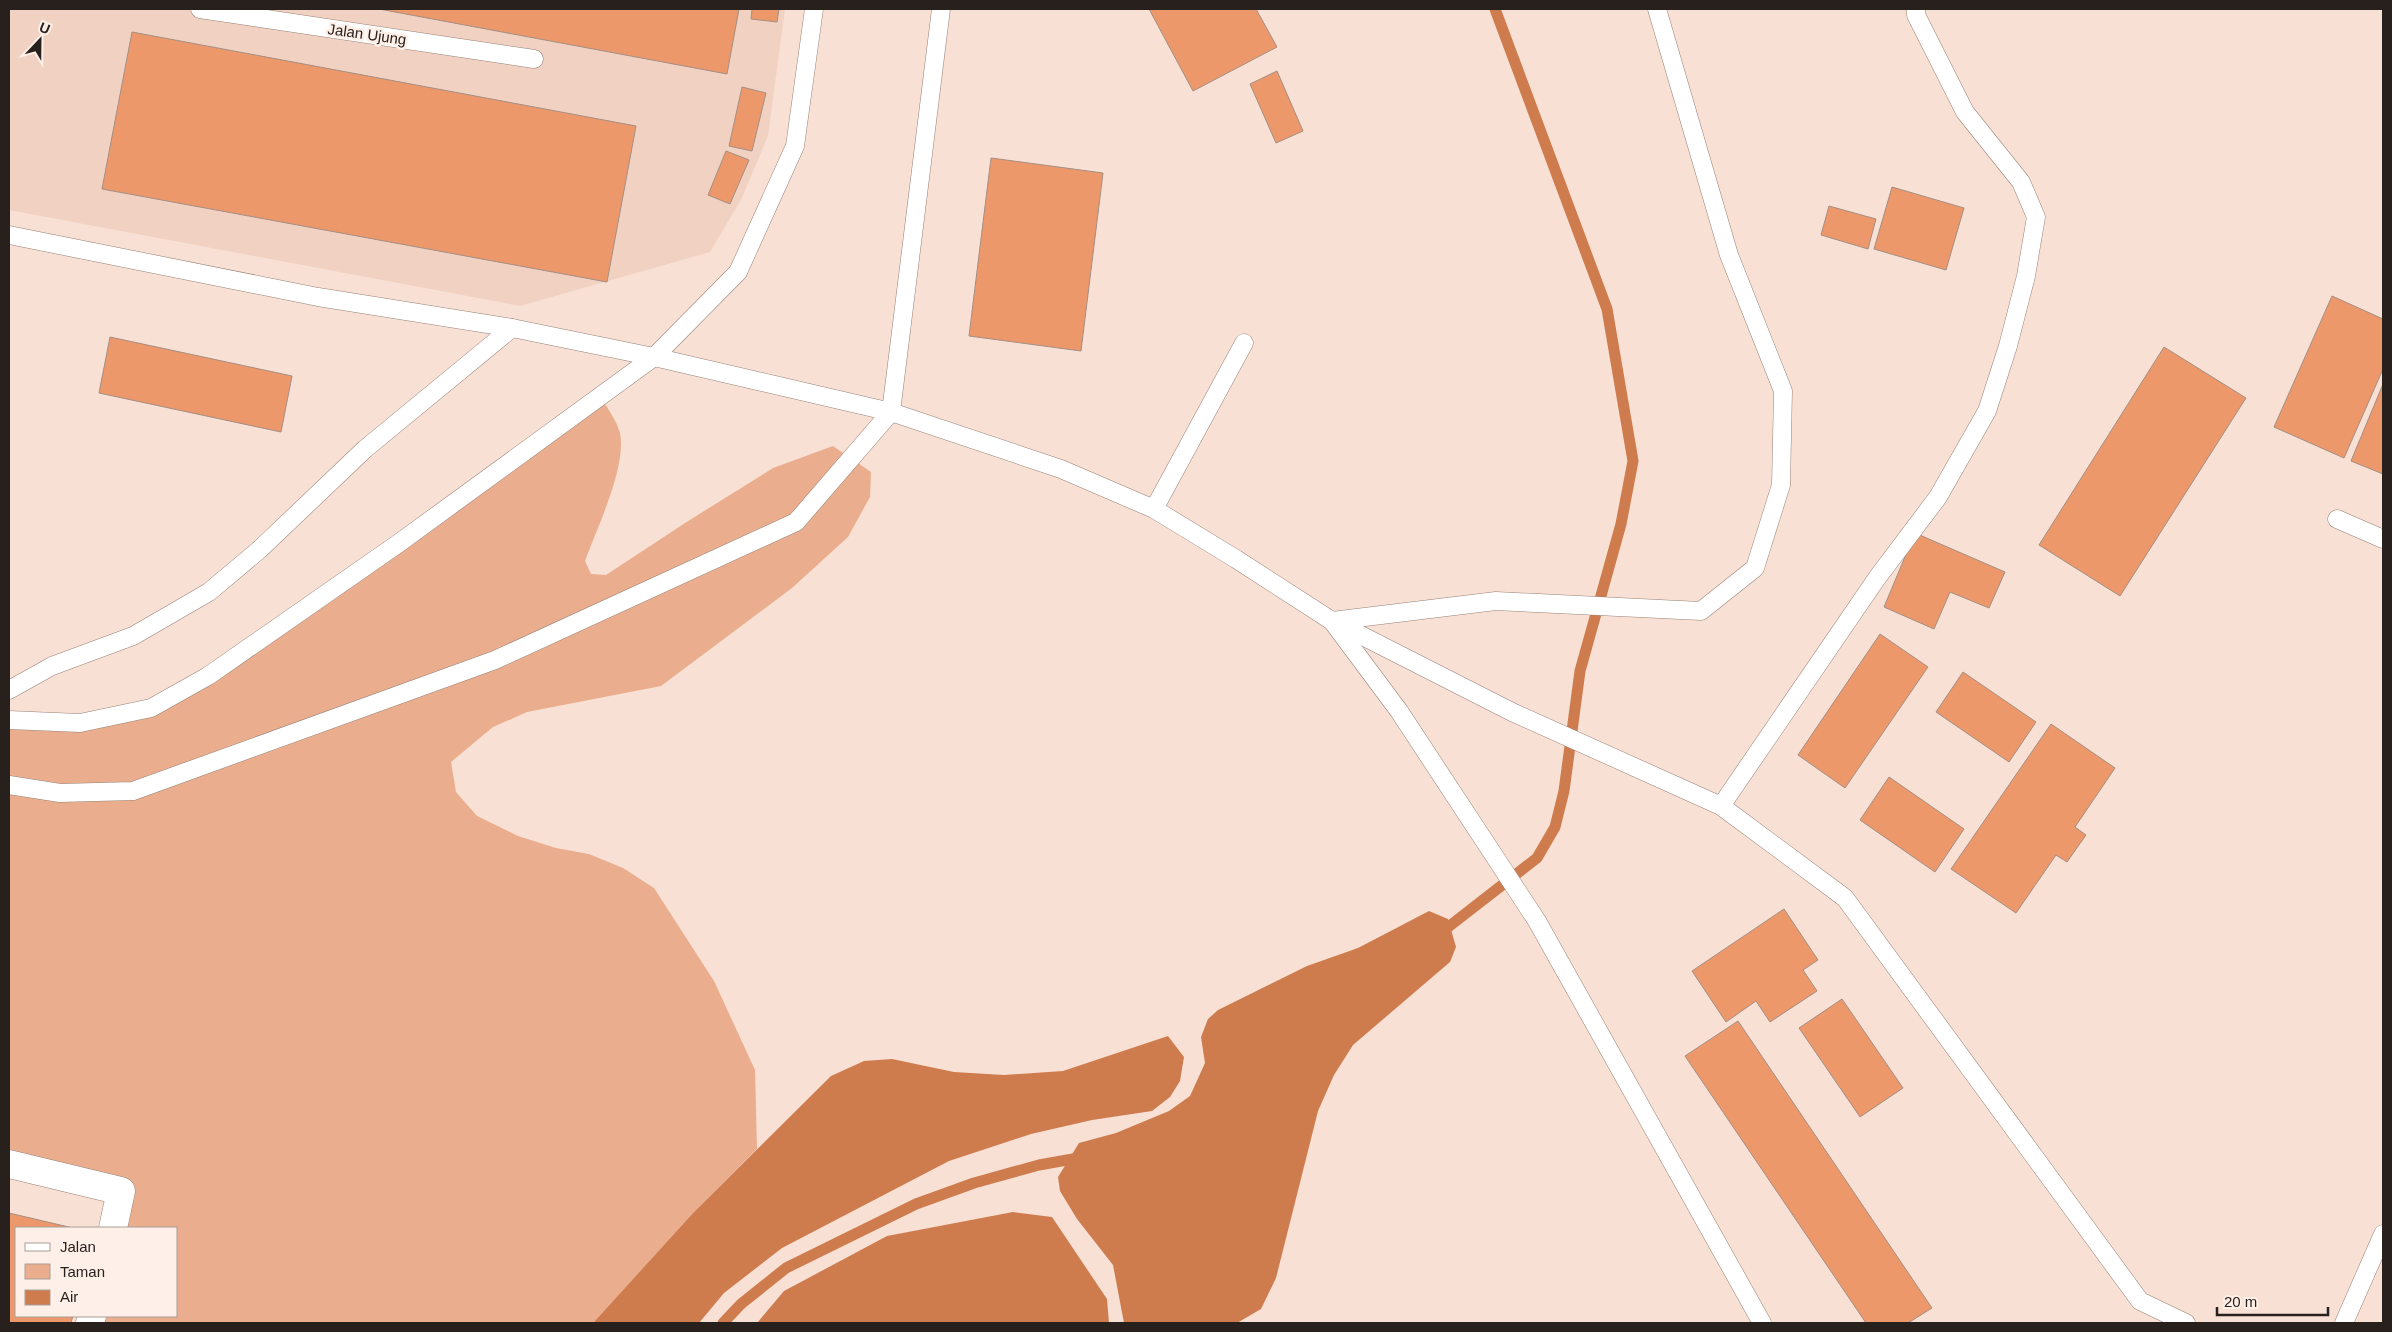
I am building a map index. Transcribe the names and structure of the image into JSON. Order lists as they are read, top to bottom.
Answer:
{
  "streets": {
    "lane": ["Jalan Ujung"]
  },
  "legend": ["Jalan", "Taman", "Air"],
  "scale_bar": "20 m",
  "north": "top"
}
